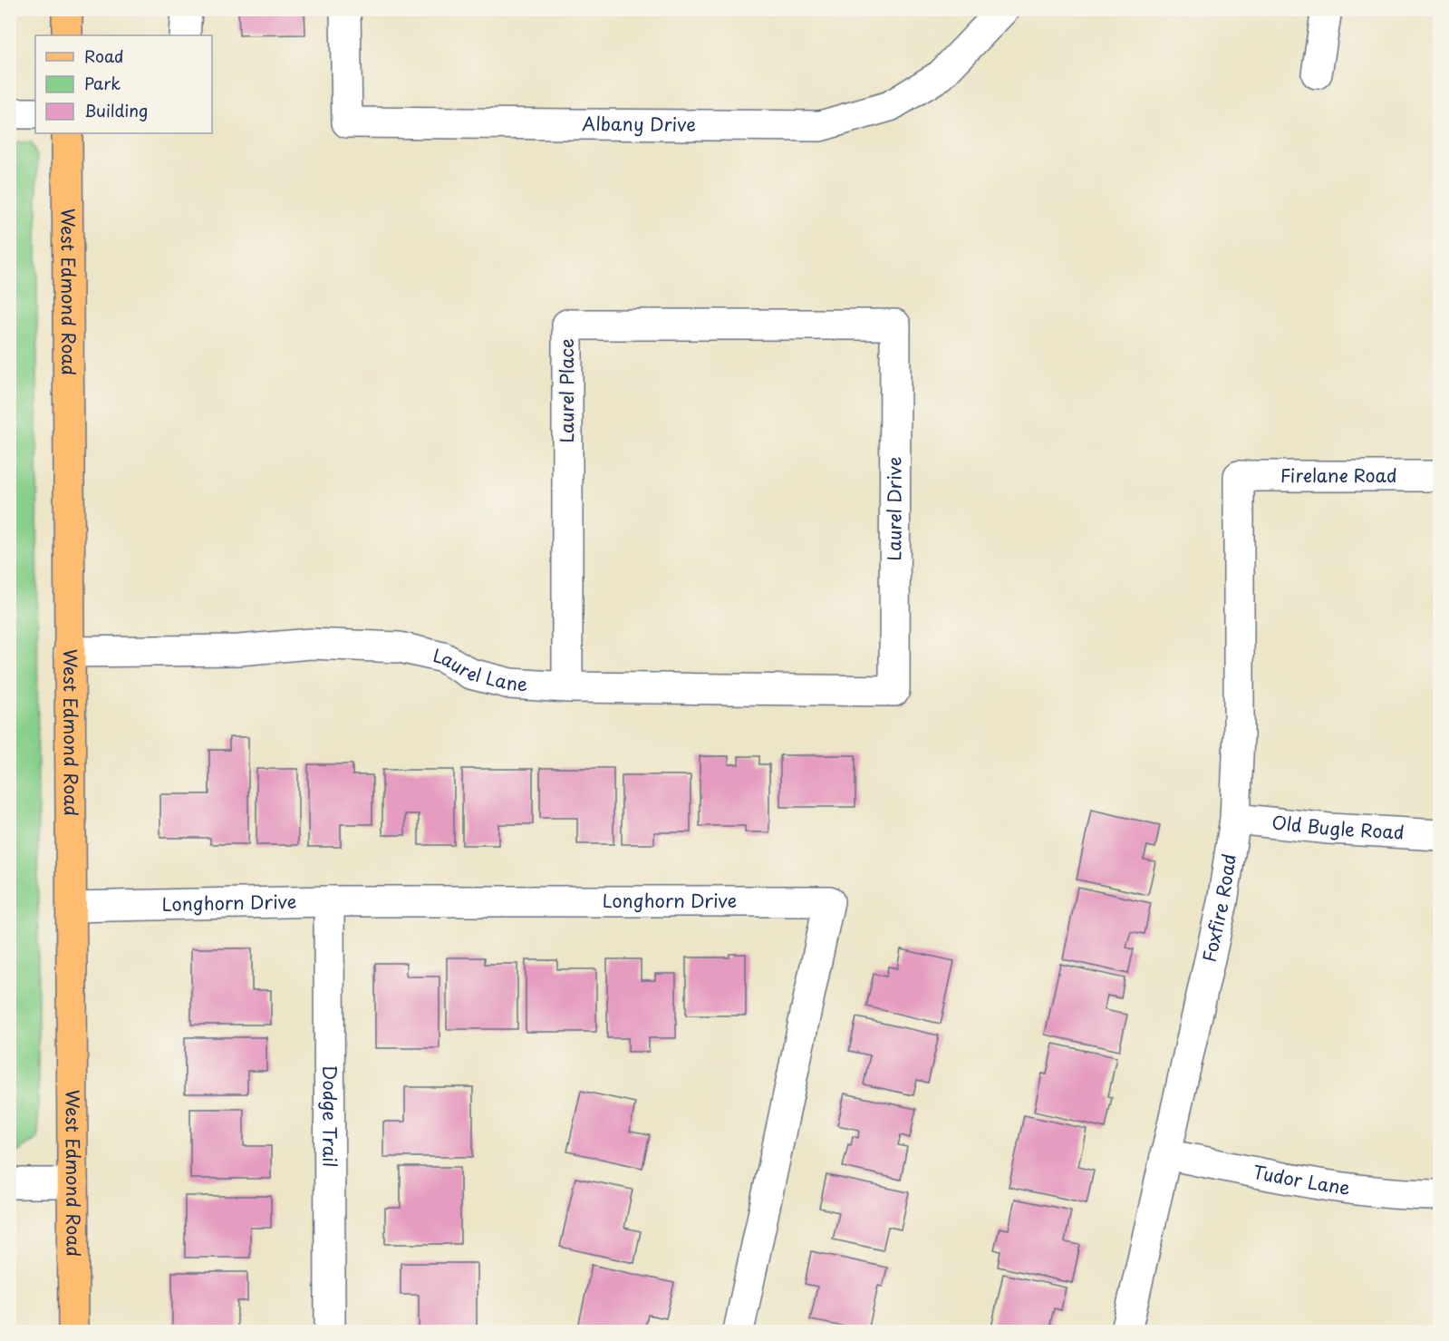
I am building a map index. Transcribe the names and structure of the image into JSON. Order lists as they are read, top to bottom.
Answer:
{
  "streets": {
    "main road": ["West Edmond Road"],
    "street": [
      "Albany Drive",
      "Laurel Place",
      "Firelane Road",
      "Laurel Drive",
      "Laurel Lane",
      "Old Bugle Road",
      "Longhorn Drive",
      "Foxfire Road",
      "Dodge Trail",
      "Tudor Lane"
    ]
  },
  "crossings": [
    ["West Edmond Road", "Laurel Lane"],
    ["West Edmond Road", "Longhorn Drive"],
    ["Laurel Place", "Laurel Drive"],
    ["Laurel Place", "Laurel Lane"],
    ["Firelane Road", "Foxfire Road"],
    ["Laurel Drive", "Laurel Lane"],
    ["Old Bugle Road", "Foxfire Road"],
    ["Longhorn Drive", "Dodge Trail"],
    ["Foxfire Road", "Tudor Lane"]
  ],
  "legend": ["Road", "Park", "Building"]
}
